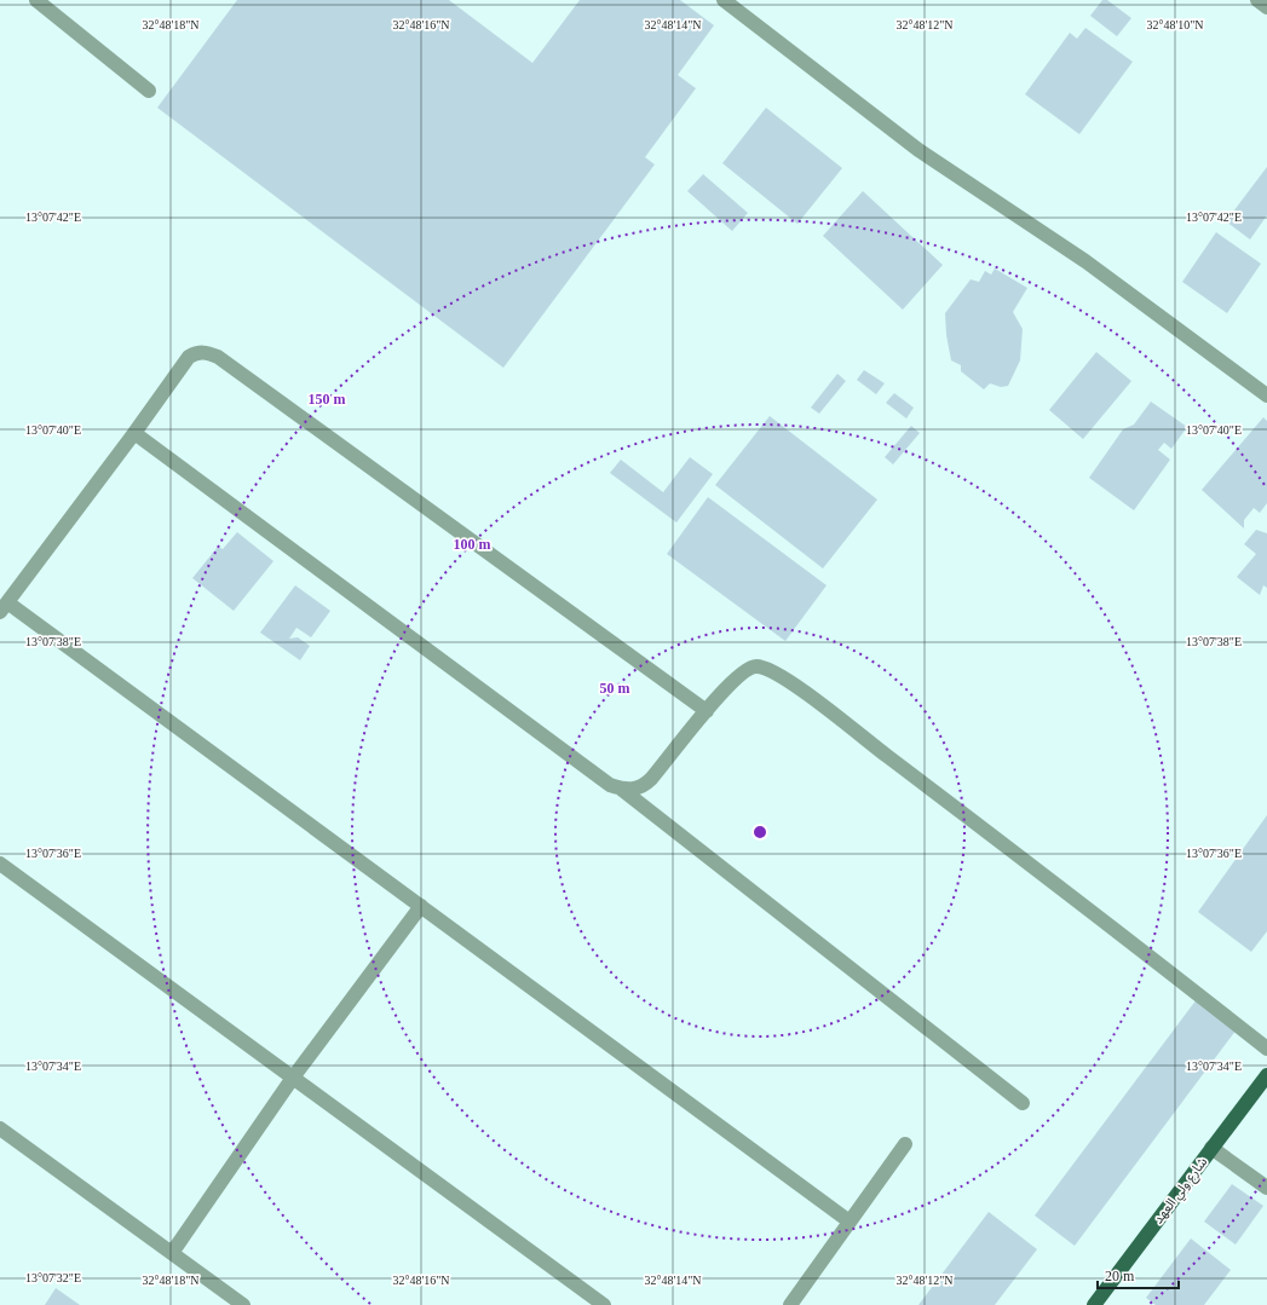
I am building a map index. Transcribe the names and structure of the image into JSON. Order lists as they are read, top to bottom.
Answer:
{
  "streets": {
    "main road": ["شارع ولي العهد"]
  },
  "scale_bar": "20 m",
  "coordinates": [
    "32°48'18\"N",
    "32°48'16\"N",
    "32°48'14\"N",
    "32°48'12\"N",
    "32°48'10\"N",
    "13°07'42\"E",
    "13°07'40\"E",
    "13°07'38\"E",
    "13°07'36\"E",
    "13°07'34\"E",
    "13°07'32\"E"
  ],
  "rings": ["150 m", "100 m", "50 m"]
}
